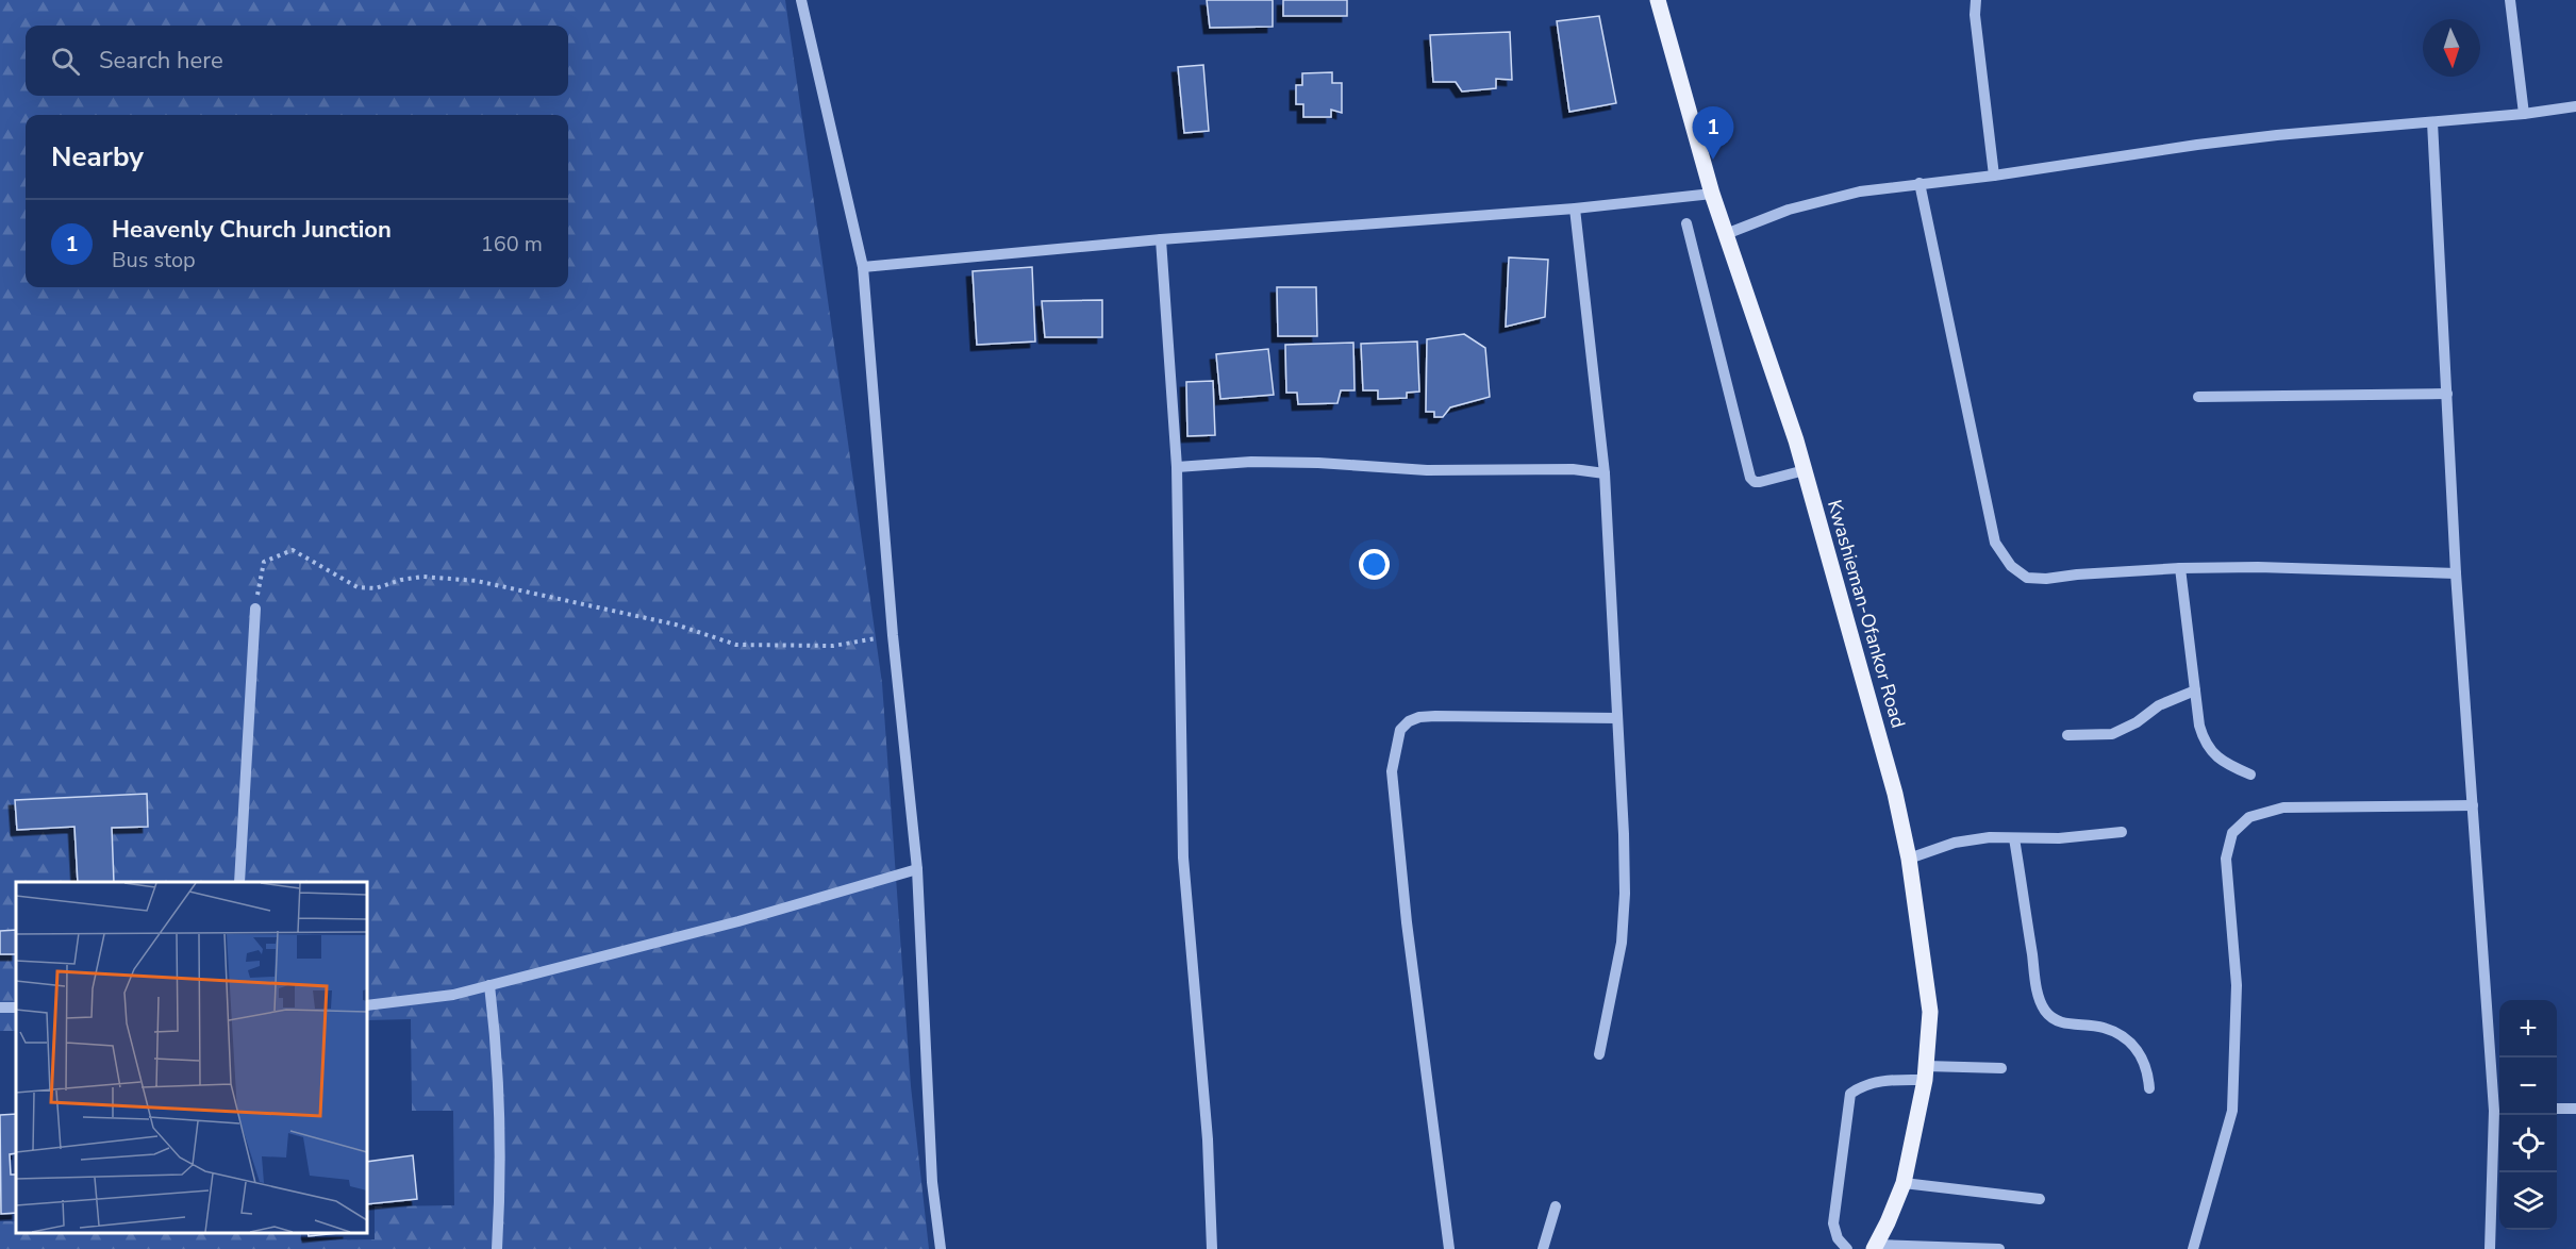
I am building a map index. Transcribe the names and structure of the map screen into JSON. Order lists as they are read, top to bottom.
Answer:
{
  "streets": {
    "main road": ["Kwashieman-Ofankor Road"]
  },
  "north": "bottom",
  "page": {
    "search": "Search here",
    "pins": "1",
    "heading": "Nearby",
    "list": [
      {
        "mark": "1",
        "name": "Heavenly Church Junction",
        "note": "Bus stop",
        "value": "160 m"
      }
    ],
    "map_buttons": ["+", "−"]
  }
}
